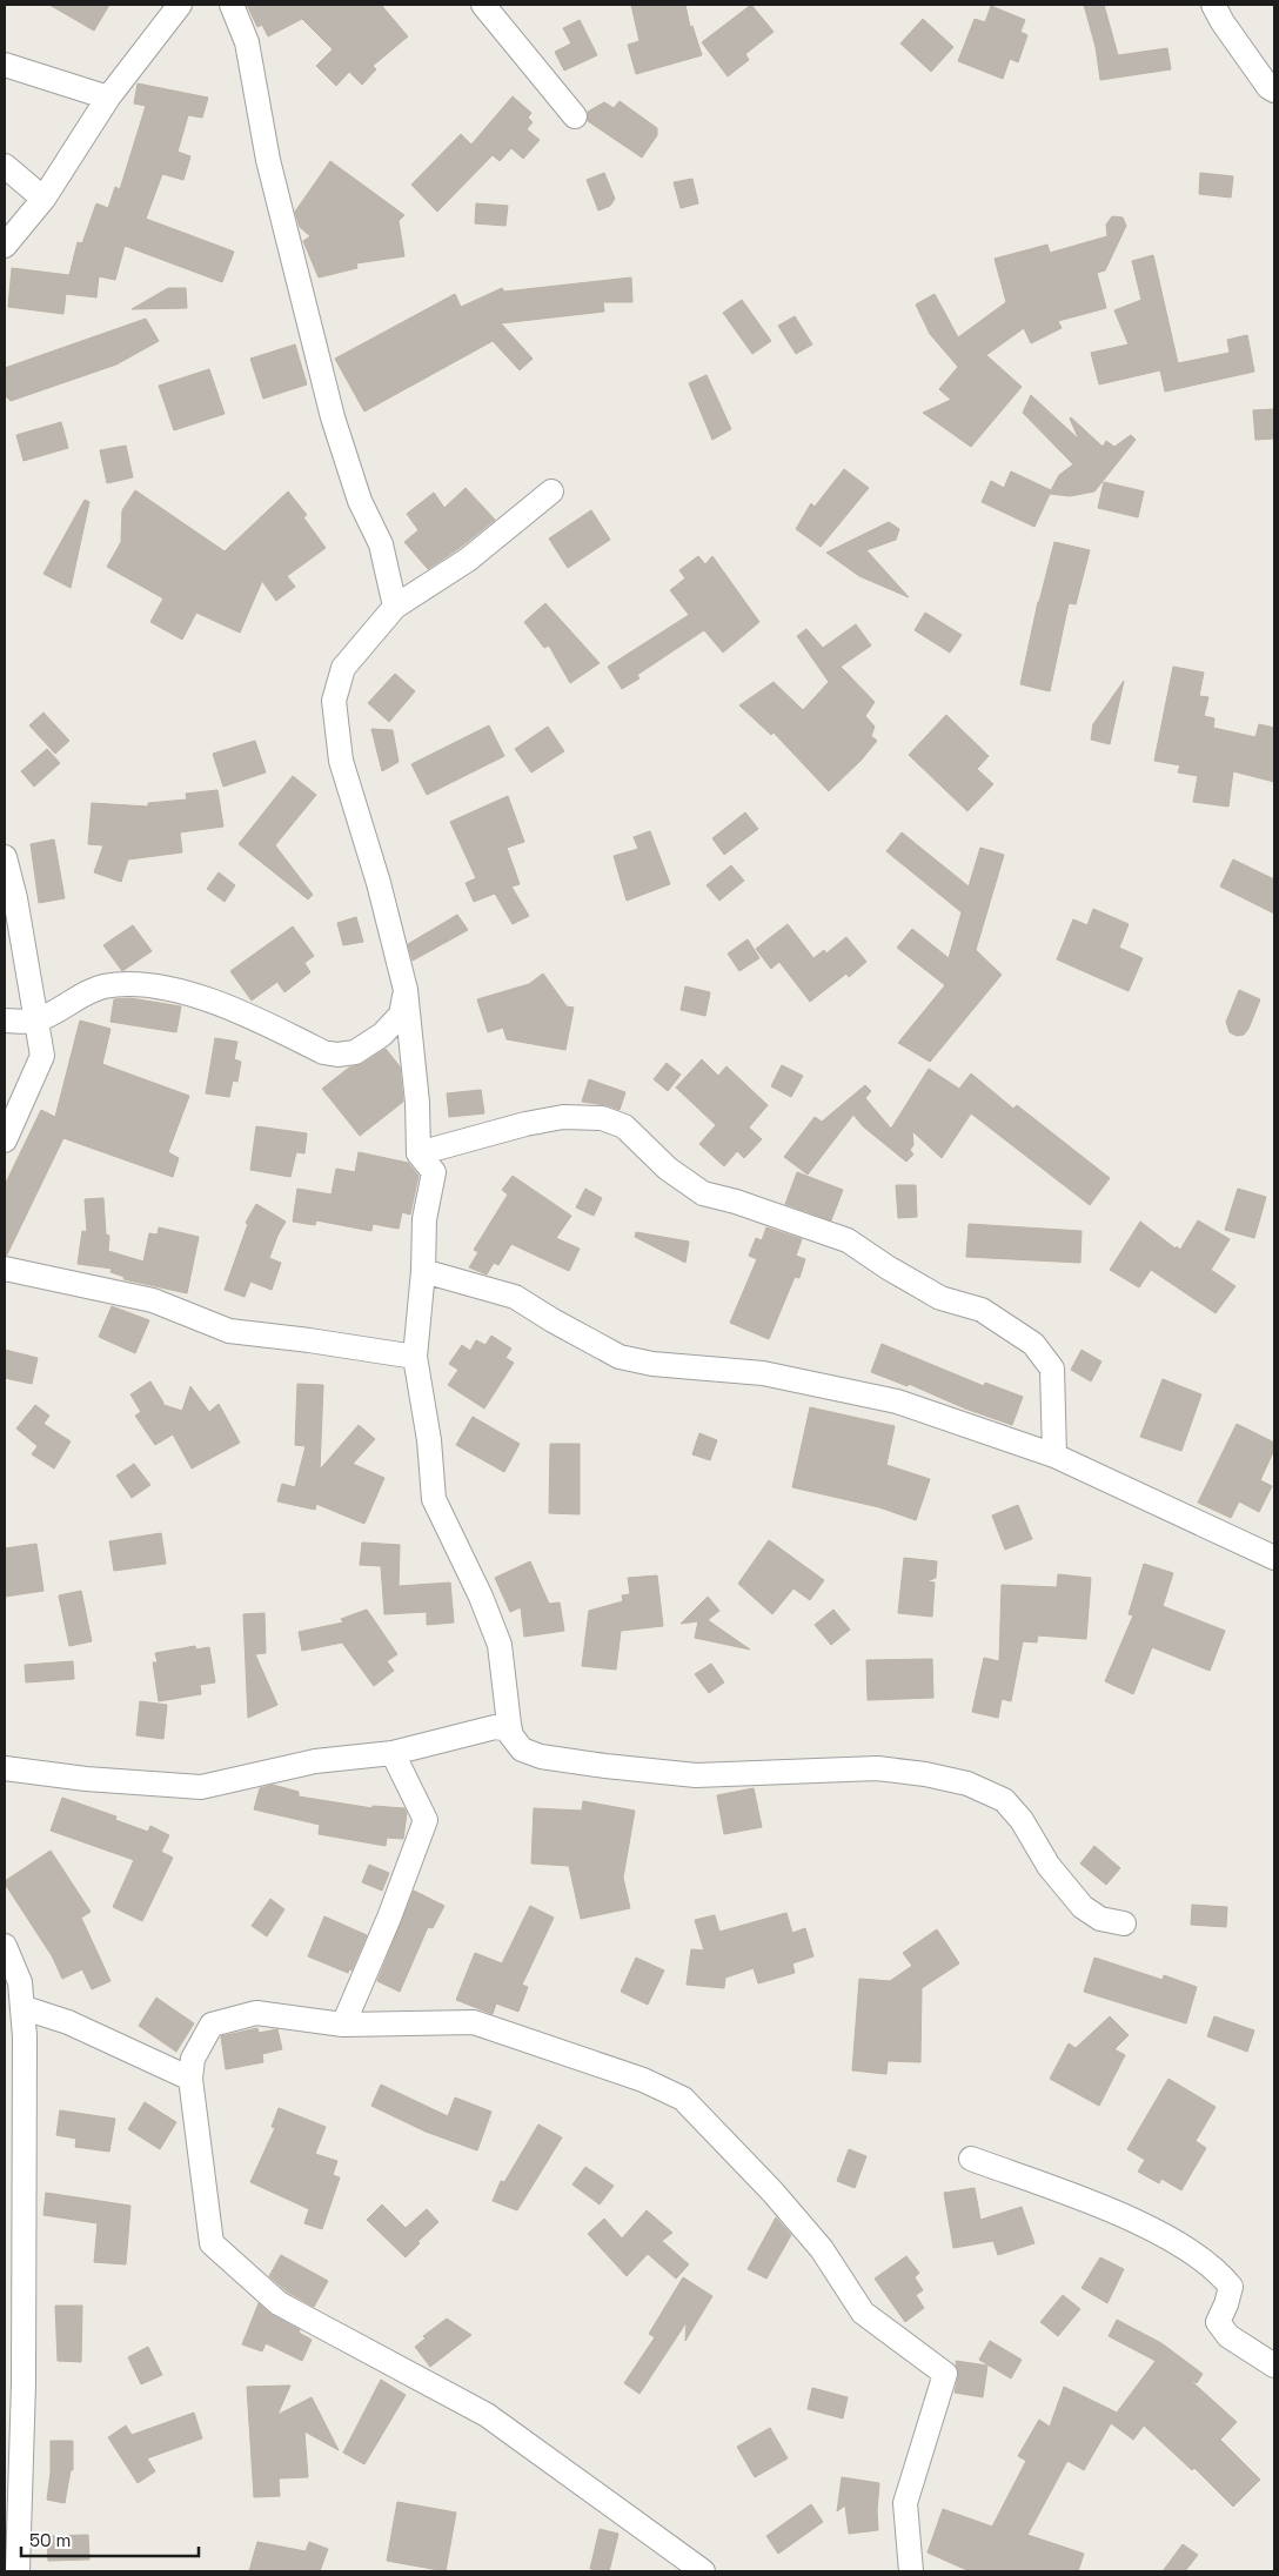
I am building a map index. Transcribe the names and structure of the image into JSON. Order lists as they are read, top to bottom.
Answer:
{
  "scale_bar": "50 m"
}
